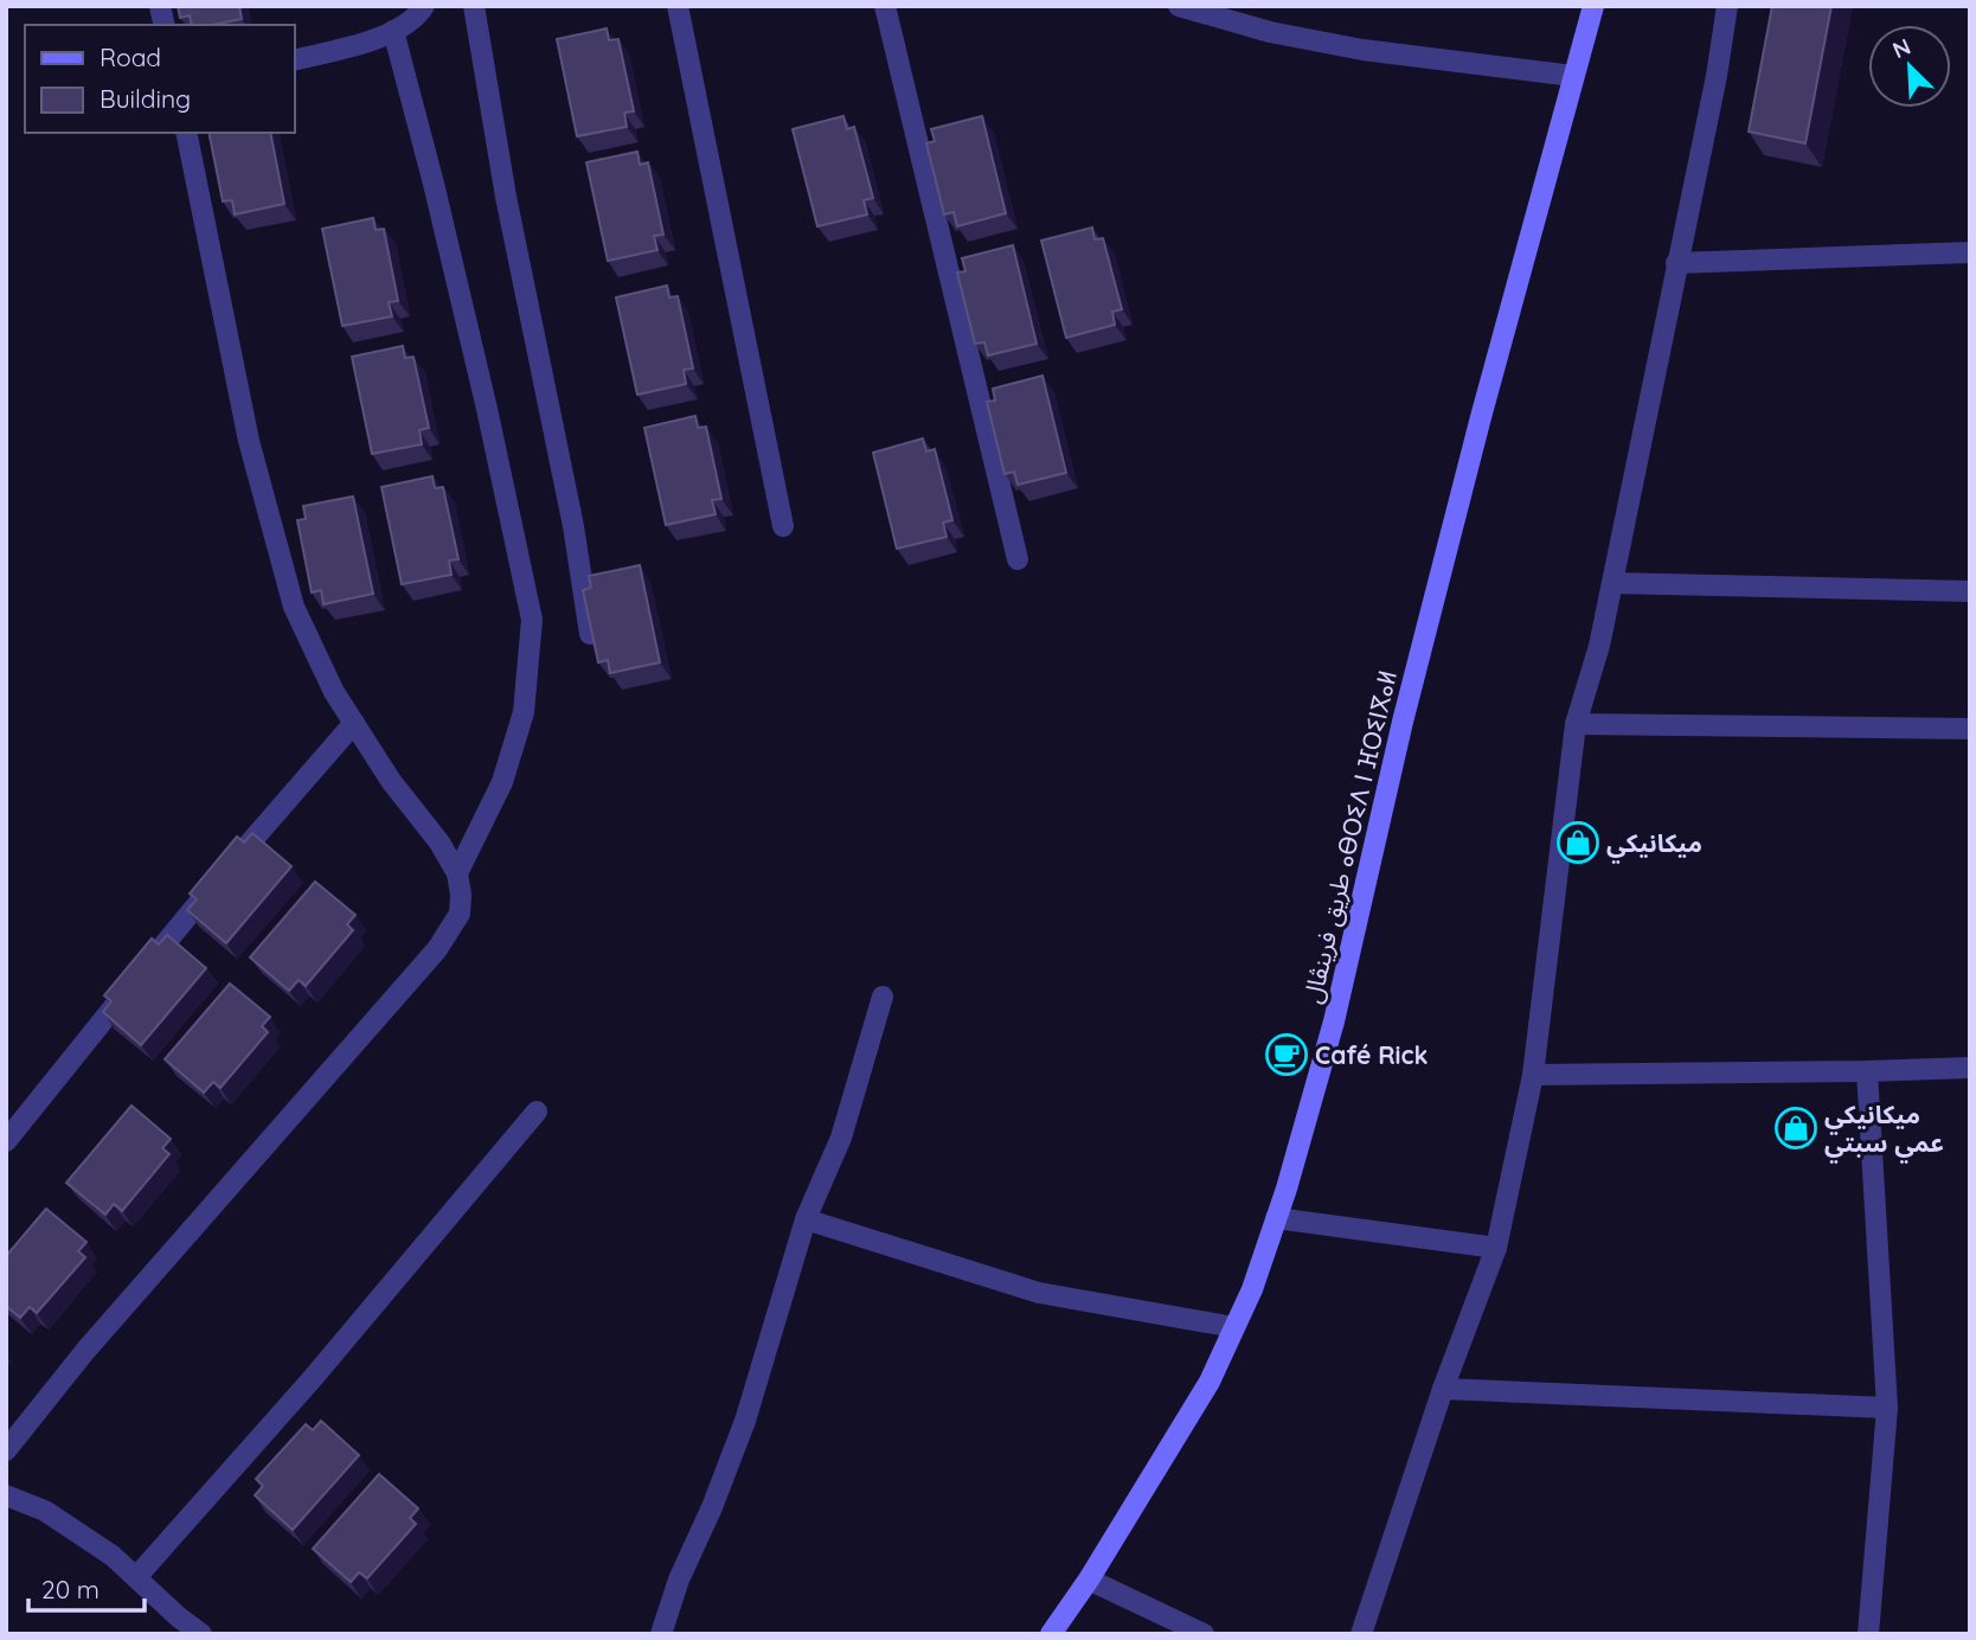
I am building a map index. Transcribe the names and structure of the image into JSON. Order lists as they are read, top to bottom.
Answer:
{
  "streets": {
    "main road": ["طريق فرينڨال ⴰⴱⵔⵉⴷ ⵏ ⴼⵔⵉⵏⴳⴰⵍ"]
  },
  "places": {
    "shop": ["ميكانيكي", "ميكانيكي عمي سبتي"],
    "cafe": ["Café Rick"]
  },
  "legend": ["Road", "Building"],
  "scale_bar": "20 m",
  "north": "top left"
}
